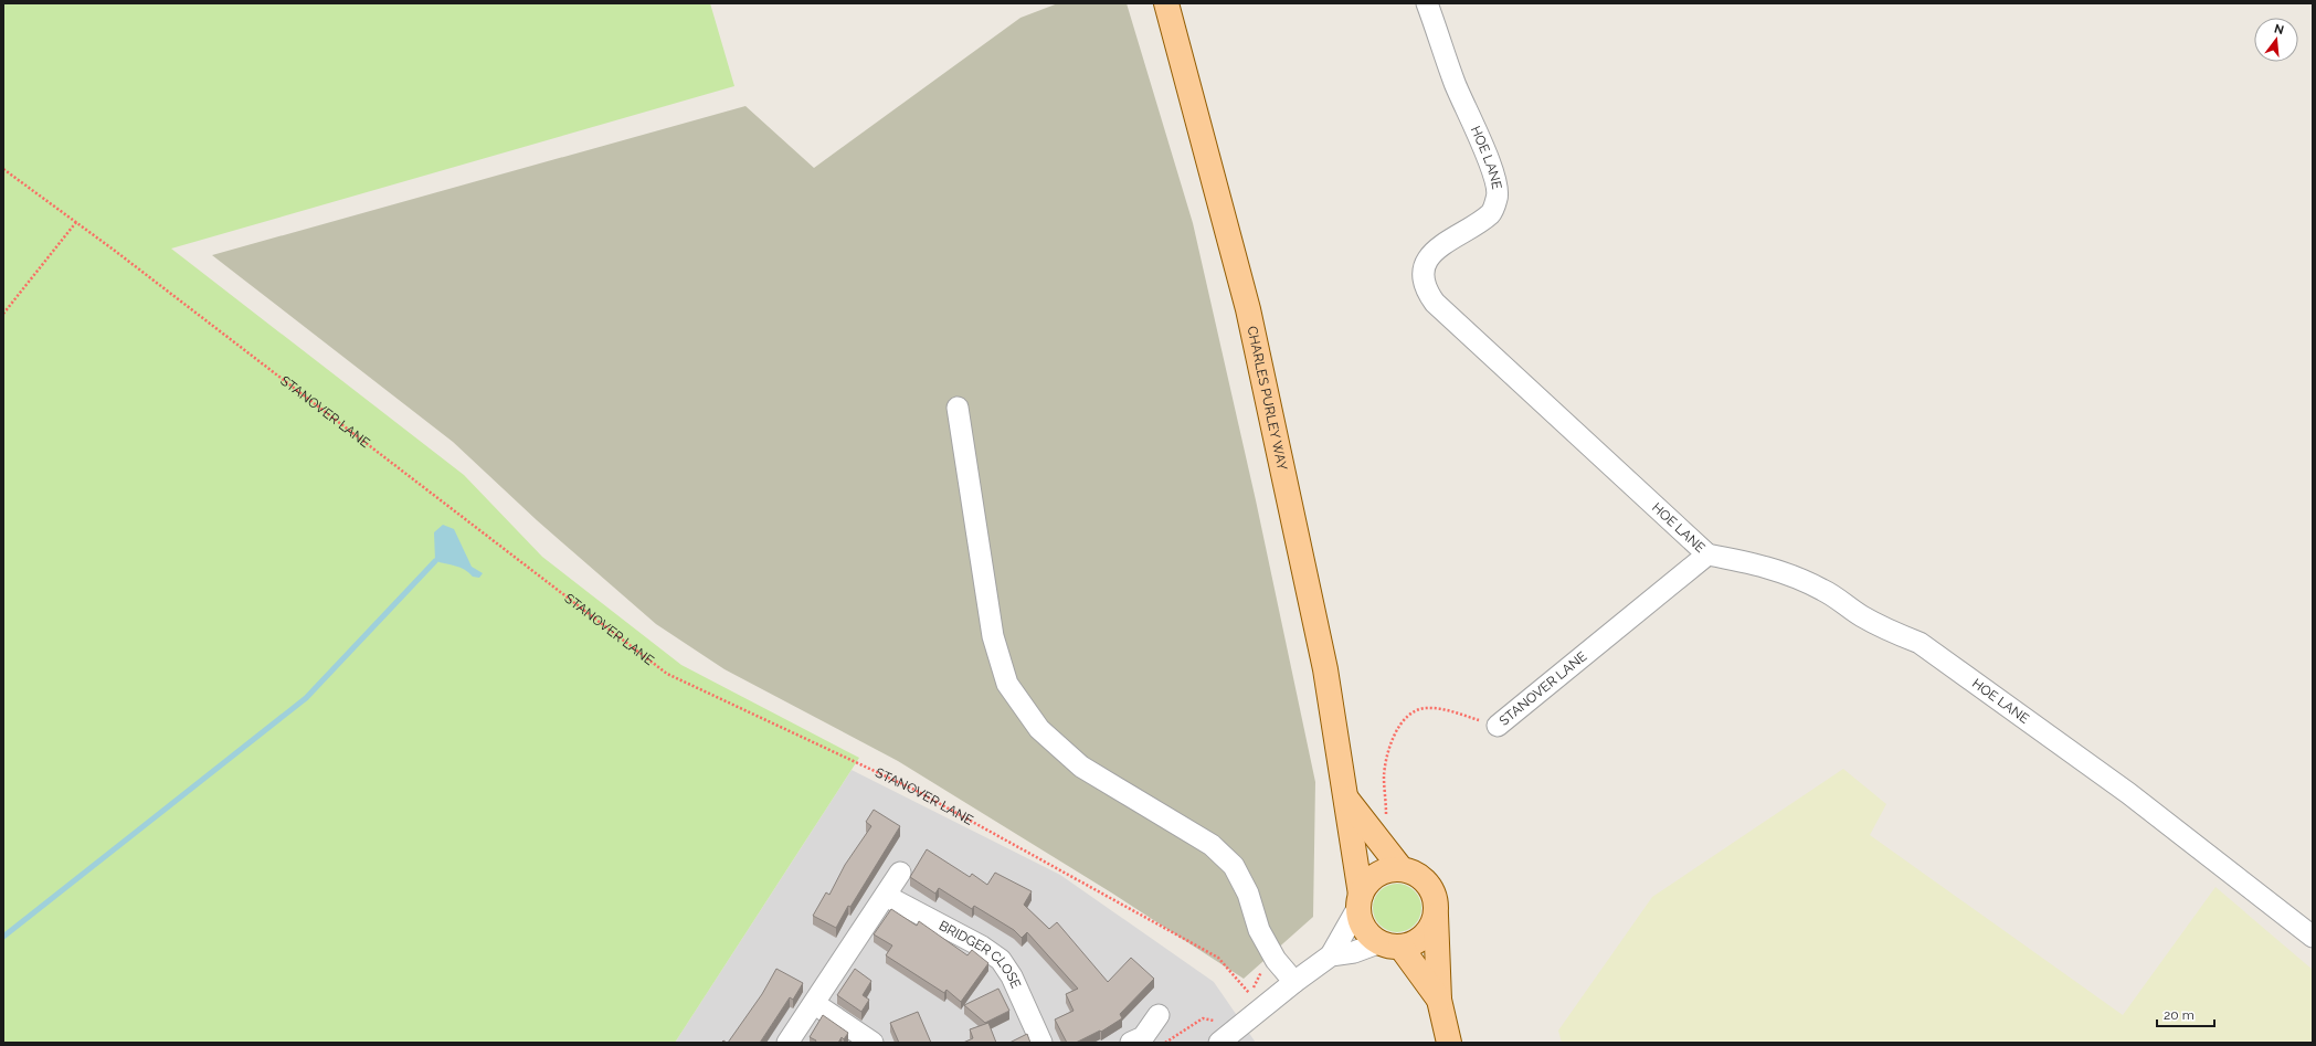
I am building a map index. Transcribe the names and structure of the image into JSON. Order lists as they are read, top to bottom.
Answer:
{
  "streets": {
    "main road": ["CHARLES PURLEY WAY"],
    "street": ["HOE LANE", "STANOVER LANE", "BRIDGER CLOSE"]
  },
  "crossings": [
    ["HOE LANE", "STANOVER LANE"],
    ["CHARLES PURLEY WAY", "STANOVER LANE"]
  ],
  "scale_bar": "20 m",
  "north": "top"
}
